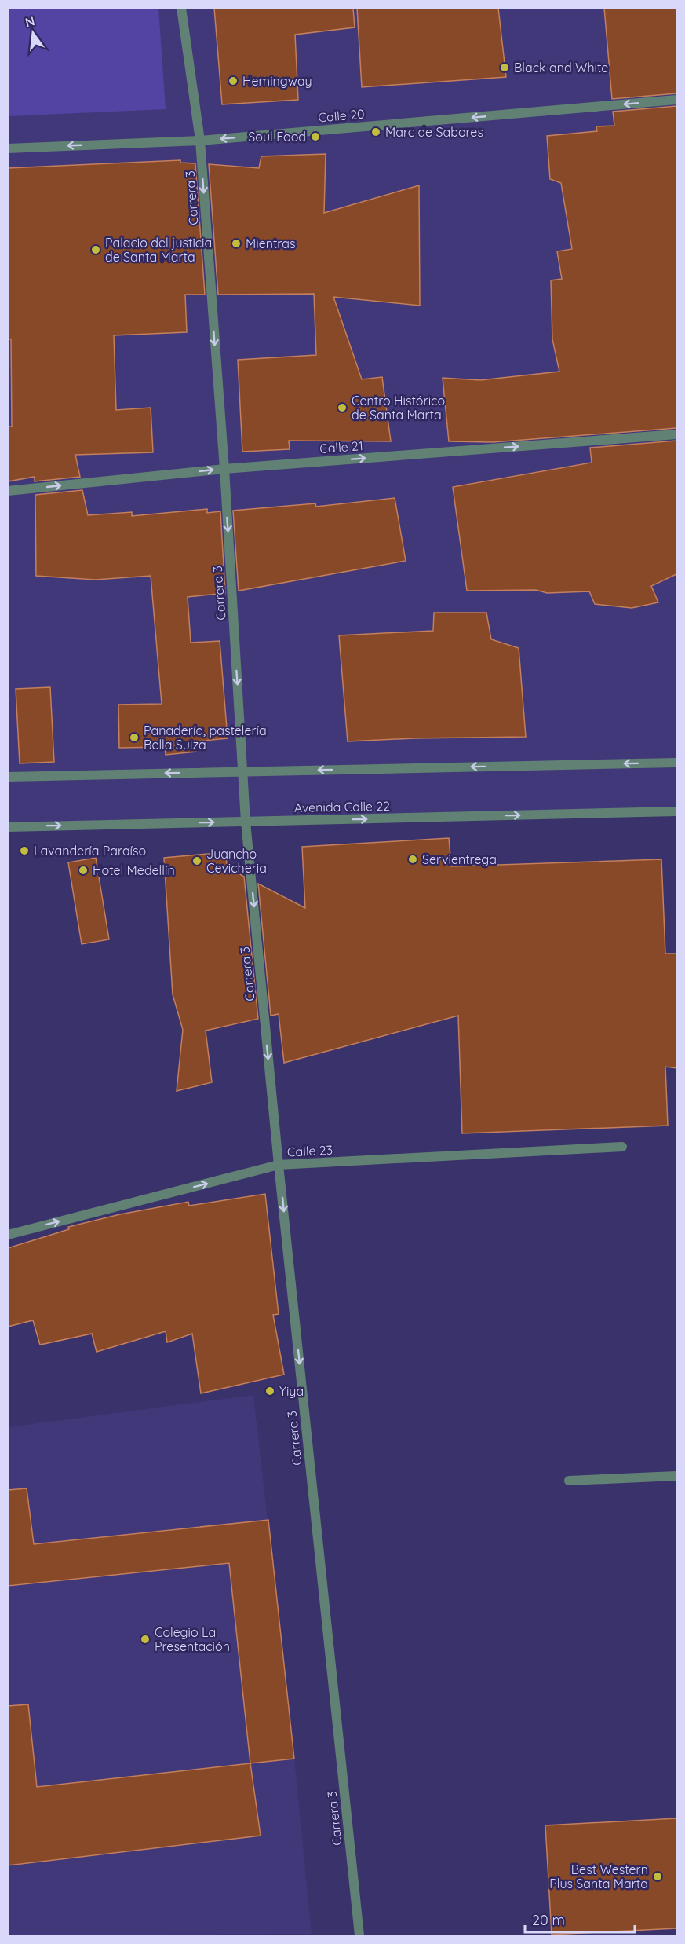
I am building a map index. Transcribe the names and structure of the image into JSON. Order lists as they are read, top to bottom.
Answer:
{
  "streets": {
    "street": [
      "Calle 20",
      "Carrera 3",
      "Calle 21",
      "Avenida Calle 22",
      "Calle 23"
    ]
  },
  "crossings": [
    ["Calle 20", "Carrera 3"],
    ["Carrera 3", "Calle 21"],
    ["Carrera 3", "Avenida Calle 22"],
    ["Carrera 3", "Calle 23"]
  ],
  "one_way": [
    "Calle 20",
    "Carrera 3",
    "Calle 21",
    "Calle 23"
  ],
  "places": [
    "Black and White",
    "Hemingway",
    "Marc de Sabores",
    "Soul Food",
    "Mientras",
    "Palacio del justicia de Santa Marta",
    "Centro Histórico de Santa Marta",
    "Panadería, pastelería Bella Suiza",
    "Lavandería Paraíso",
    "Servientrega",
    "Juancho Cevicheria",
    "Hotel Medellín",
    "Yiya",
    "Colegio La Presentación",
    "Best Western Plus Santa Marta"
  ],
  "scale_bar": "20 m",
  "north": "top"
}
